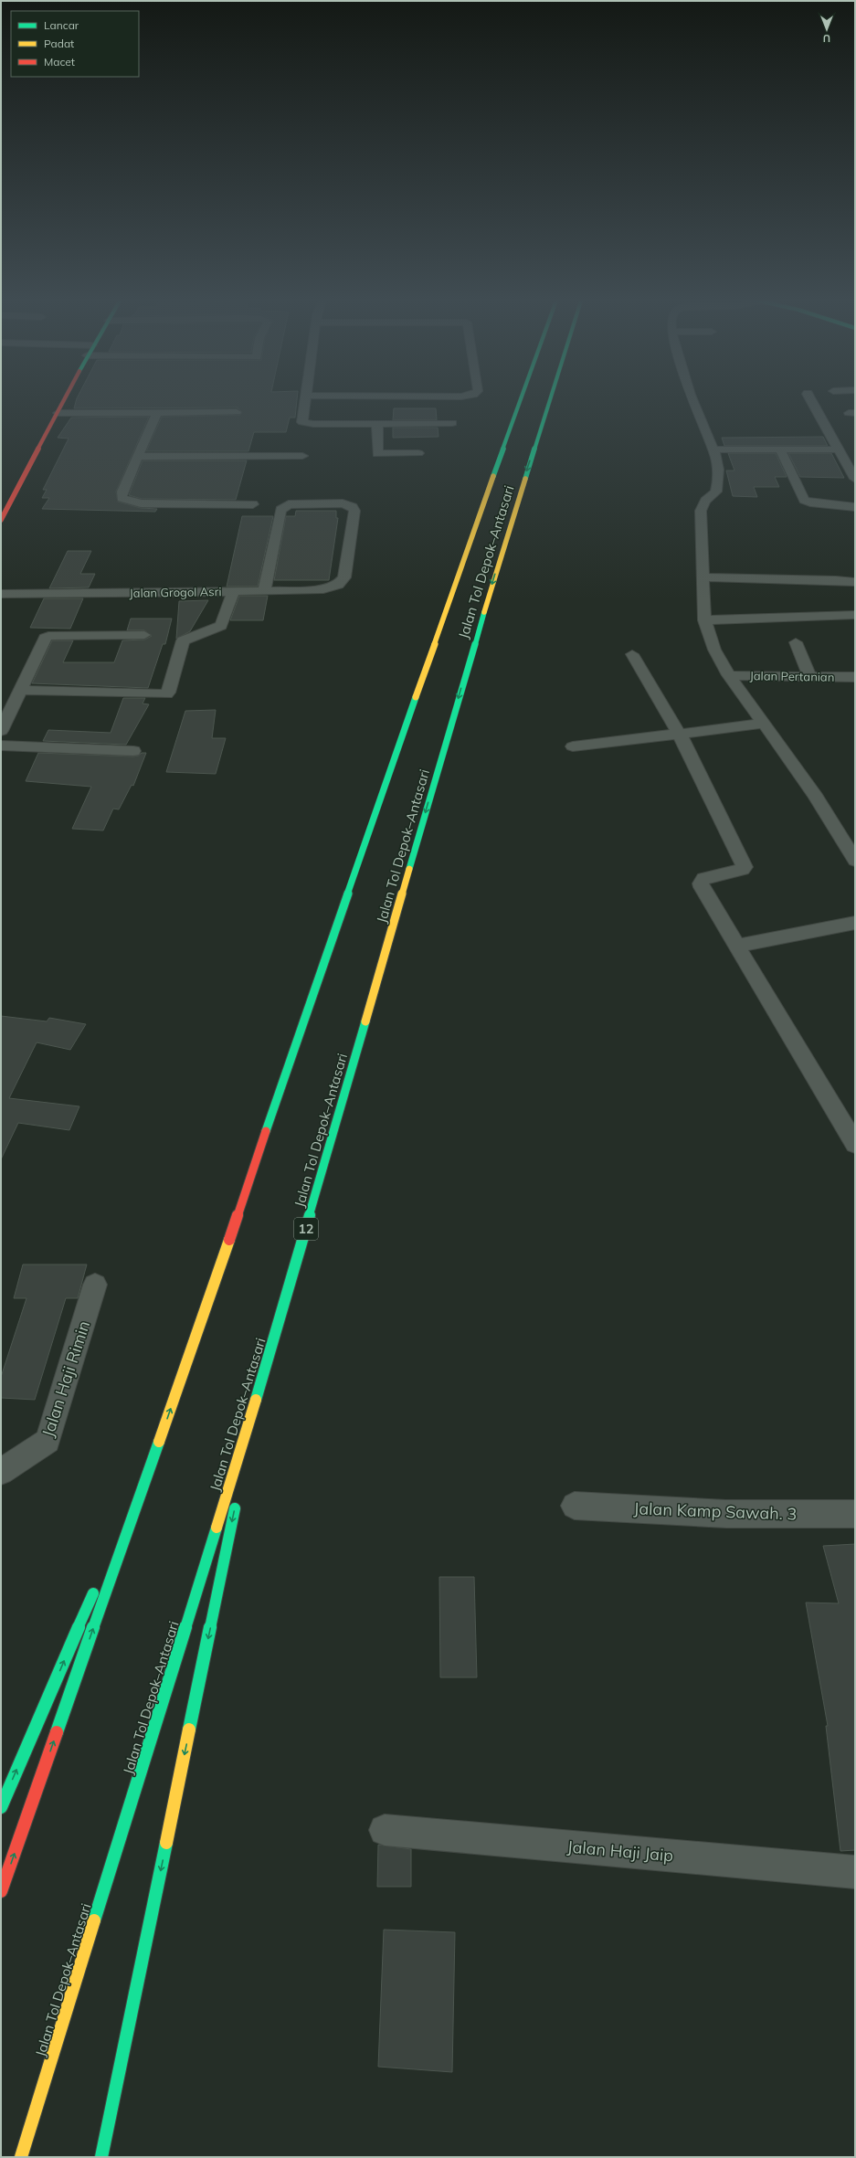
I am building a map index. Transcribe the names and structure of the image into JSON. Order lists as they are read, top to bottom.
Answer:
{
  "streets": {
    "main road": ["Jalan Tol Depok–Antasari", "12"],
    "street": [
      "Jalan Grogol Asri",
      "Jalan Pertanian",
      "Jalan Haji Rimin",
      "Jalan Kamp Sawah. 3",
      "Jalan Haji Jaip"
    ]
  },
  "legend": ["Lancar", "Padat", "Macet"],
  "north": "bottom"
}
